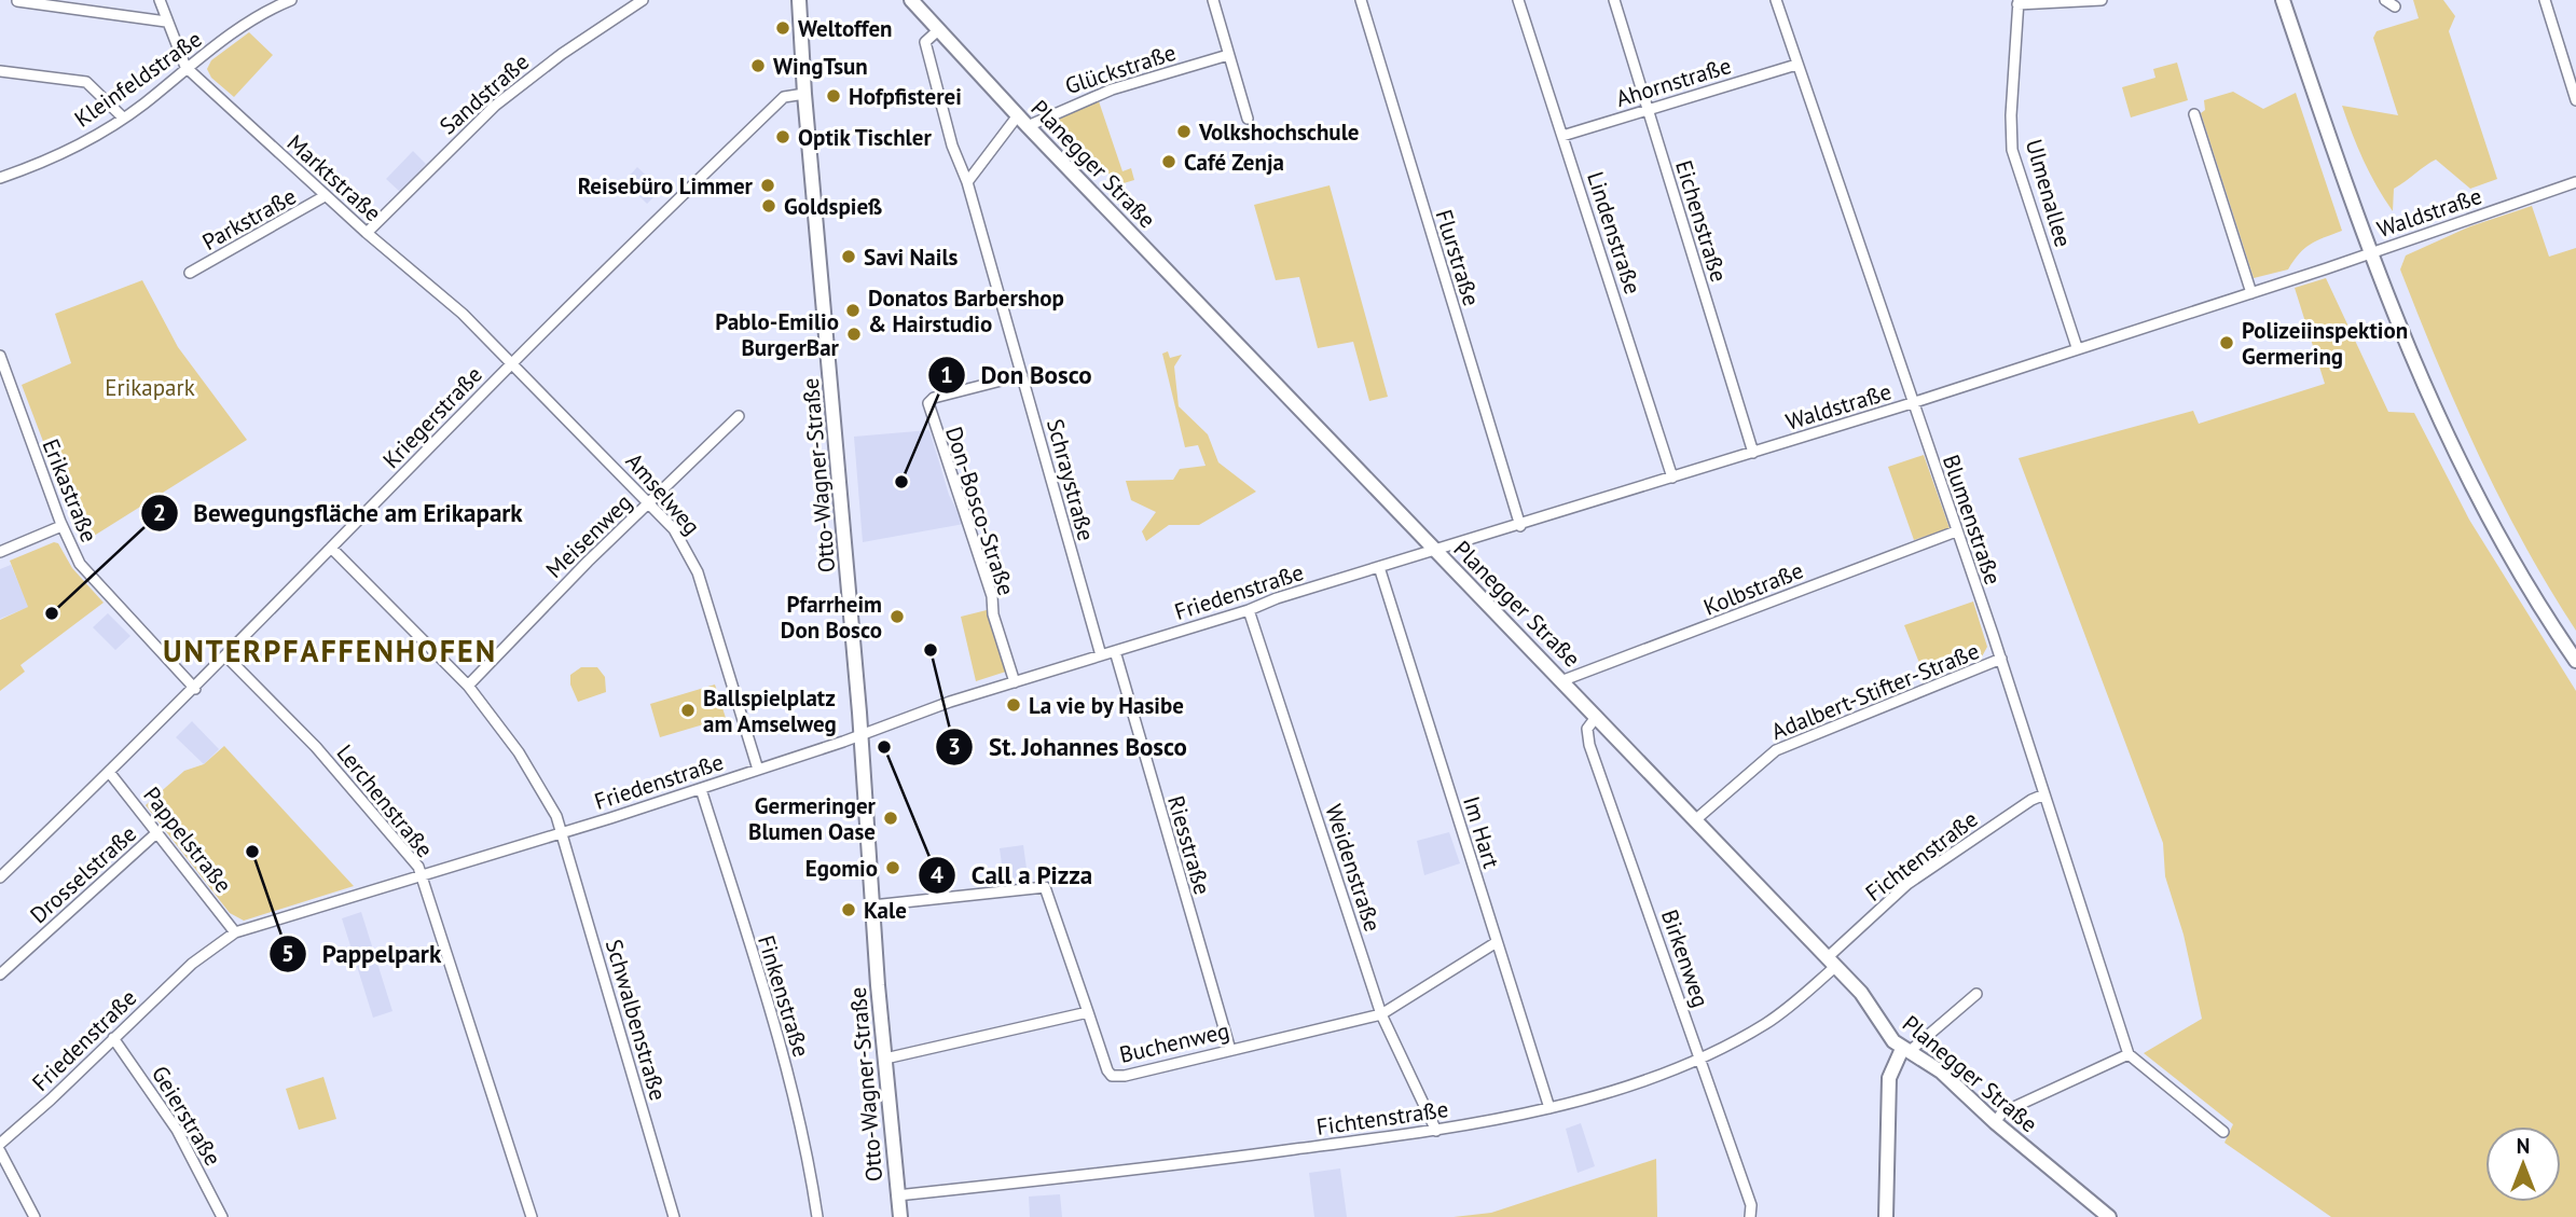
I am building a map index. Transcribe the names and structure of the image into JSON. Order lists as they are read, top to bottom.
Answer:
{
  "streets": {
    "street": [
      "Glückstraße",
      "Kleinfeldstraße",
      "Ahornstraße",
      "Sandstraße",
      "Planegger Straße",
      "Marktstraße",
      "Ulmenallee",
      "Waldstraße",
      "Parkstraße",
      "Eichenstraße",
      "Lindenstraße",
      "Flurstraße",
      "Kriegerstraße",
      "Otto-Wagner-Straße",
      "Schraystraße",
      "Erikastraße",
      "Amselweg",
      "Don-Bosco-Straße",
      "Blumenstraße",
      "Meisenweg",
      "Kolbstraße",
      "Friedenstraße",
      "Adalbert-Stifter-Straße",
      "Lerchenstraße",
      "Im Hart",
      "Pappelstraße",
      "Riesstraße",
      "Fichtenstraße",
      "Weidenstraße",
      "Drosselstraße",
      "Birkenweg",
      "Finkenstraße",
      "Schwalbenstraße",
      "Buchenweg",
      "Geierstraße"
    ]
  },
  "crossings": [
    ["Glückstraße", "Planegger Straße"],
    ["Kleinfeldstraße", "Marktstraße"],
    ["Ahornstraße", "Eichenstraße"],
    ["Ahornstraße", "Lindenstraße"],
    ["Ahornstraße", "Blumenstraße"],
    ["Sandstraße", "Marktstraße"],
    ["Planegger Straße", "Waldstraße"],
    ["Planegger Straße", "Schraystraße"],
    ["Planegger Straße", "Kolbstraße"],
    ["Planegger Straße", "Friedenstraße"],
    ["Planegger Straße", "Adalbert-Stifter-Straße"],
    ["Planegger Straße", "Fichtenstraße"],
    ["Planegger Straße", "Birkenweg"],
    ["Marktstraße", "Parkstraße"],
    ["Marktstraße", "Kriegerstraße"],
    ["Marktstraße", "Amselweg"],
    ["Ulmenallee", "Waldstraße"],
    ["Waldstraße", "Eichenstraße"],
    ["Waldstraße", "Lindenstraße"],
    ["Waldstraße", "Flurstraße"],
    ["Waldstraße", "Blumenstraße"],
    ["Waldstraße", "Friedenstraße"],
    ["Kriegerstraße", "Otto-Wagner-Straße"],
    ["Kriegerstraße", "Erikastraße"],
    ["Kriegerstraße", "Amselweg"],
    ["Kriegerstraße", "Lerchenstraße"],
    ["Kriegerstraße", "Pappelstraße"],
    ["Kriegerstraße", "Schwalbenstraße"],
    ["Otto-Wagner-Straße", "Friedenstraße"],
    ["Otto-Wagner-Straße", "Fichtenstraße"],
    ["Schraystraße", "Don-Bosco-Straße"],
    ["Schraystraße", "Friedenstraße"],
    ["Amselweg", "Meisenweg"],
    ["Amselweg", "Friedenstraße"],
    ["Don-Bosco-Straße", "Friedenstraße"],
    ["Blumenstraße", "Kolbstraße"],
    ["Blumenstraße", "Adalbert-Stifter-Straße"],
    ["Blumenstraße", "Fichtenstraße"],
    ["Meisenweg", "Schwalbenstraße"],
    ["Friedenstraße", "Lerchenstraße"],
    ["Friedenstraße", "Im Hart"],
    ["Friedenstraße", "Pappelstraße"],
    ["Friedenstraße", "Riesstraße"],
    ["Friedenstraße", "Weidenstraße"],
    ["Friedenstraße", "Finkenstraße"],
    ["Friedenstraße", "Schwalbenstraße"],
    ["Friedenstraße", "Geierstraße"],
    ["Im Hart", "Fichtenstraße"],
    ["Im Hart", "Buchenweg"],
    ["Pappelstraße", "Drosselstraße"],
    ["Riesstraße", "Buchenweg"],
    ["Fichtenstraße", "Weidenstraße"],
    ["Fichtenstraße", "Birkenweg"],
    ["Weidenstraße", "Buchenweg"]
  ],
  "districts": ["UNTERPFAFFENHOFEN"],
  "parks": ["Erikapark"],
  "places": [
    "Weltoffen",
    "WingTsun",
    "Hofpfisterei",
    "Volkshochschule",
    "Optik Tischler",
    "Café Zenja",
    "Reisebüro Limmer",
    "Goldspieß",
    "Savi Nails",
    "Donatos Barbershop & Hairstudio",
    "Pablo-Emilio BurgerBar",
    "Polizeiinspektion Germering",
    "Don Bosco",
    "Bewegungsfläche am Erikapark",
    "Pfarrheim Don Bosco",
    "St. Johannes Bosco",
    "La vie by Hasibe",
    "Ballspielplatz am Amselweg",
    "Call a Pizza",
    "Germeringer Blumen Oase",
    "Pappelpark",
    "Egomio",
    "Kale"
  ],
  "north": "top"
}
